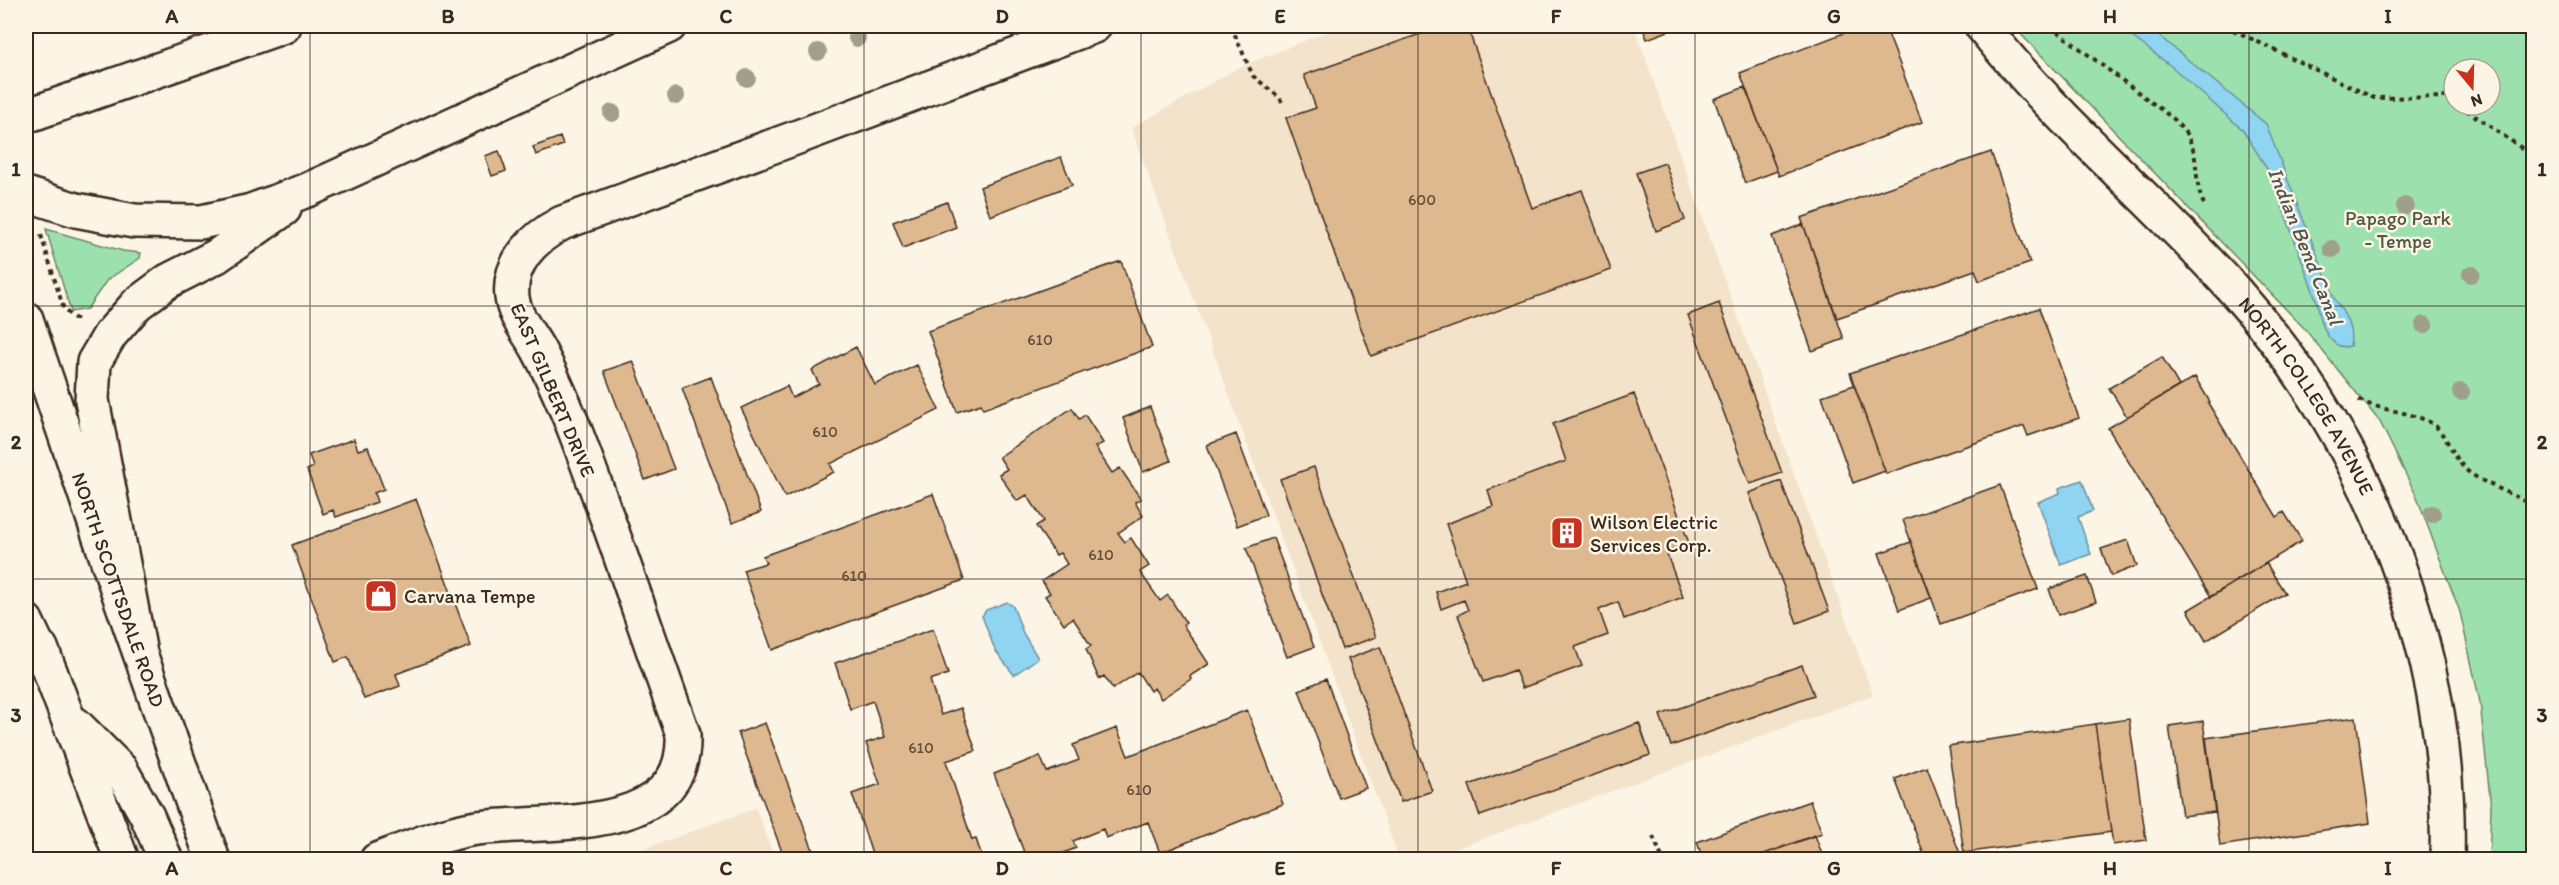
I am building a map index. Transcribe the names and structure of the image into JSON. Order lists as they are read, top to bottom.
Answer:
{
  "streets": {
    "main road": ["EAST GILBERT DRIVE", "NORTH COLLEGE AVENUE", "NORTH SCOTTSDALE ROAD"]
  },
  "water": ["Indian Bend Canal"],
  "parks": ["Papago Park - Tempe"],
  "places": {
    "building": ["Wilson Electric Services Corp."],
    "shop": ["Carvana Tempe"]
  },
  "house_numbers": [
    "600",
    "610",
    "610",
    "610",
    "610",
    "610",
    "610"
  ],
  "north": "bottom",
  "grid": {
    "columns": [
      "A",
      "B",
      "C",
      "D",
      "E",
      "F",
      "G",
      "H",
      "I"
    ],
    "rows": ["1", "2", "3"]
  }
}
